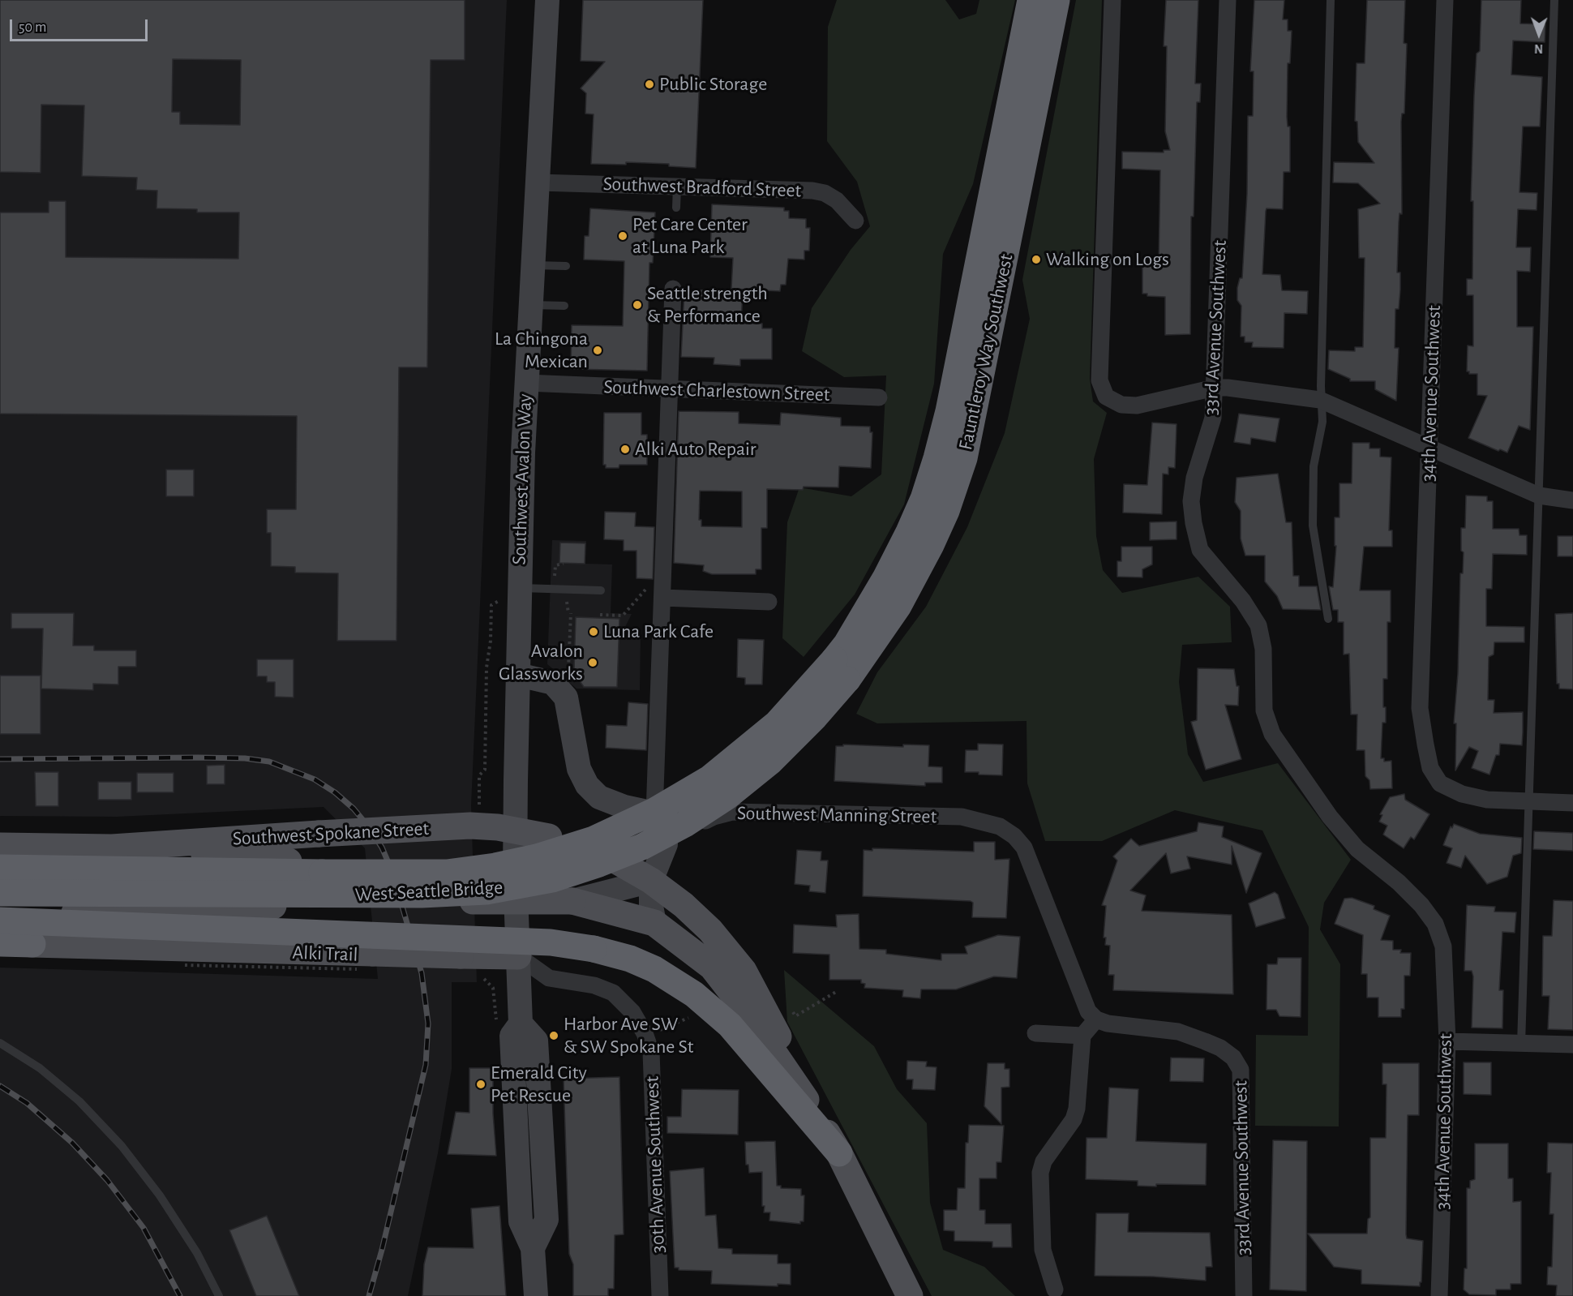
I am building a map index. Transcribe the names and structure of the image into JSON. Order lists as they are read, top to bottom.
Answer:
{
  "streets": {
    "highway": ["Fauntleroy Way Southwest", "West Seattle Bridge"],
    "main road": ["Southwest Avalon Way", "Southwest Spokane Street"],
    "street": [
      "Southwest Bradford Street",
      "33rd Avenue Southwest",
      "Southwest Charlestown Street",
      "34th Avenue Southwest",
      "Southwest Manning Street",
      "30th Avenue Southwest"
    ],
    "path": ["Alki Trail"]
  },
  "crossings": [
    ["Southwest Bradford Street", "Southwest Avalon Way"],
    ["33rd Avenue Southwest", "34th Avenue Southwest"],
    ["33rd Avenue Southwest", "Southwest Manning Street"],
    ["Fauntleroy Way Southwest", "West Seattle Bridge"],
    ["Southwest Charlestown Street", "Southwest Avalon Way"]
  ],
  "places": [
    "Public Storage",
    "Pet Care Center at Luna Park",
    "Walking on Logs",
    "Seattle strength & Performance",
    "La Chingona Mexican",
    "Alki Auto Repair",
    "Luna Park Cafe",
    "Avalon Glassworks",
    "Harbor Ave SW & SW Spokane St",
    "Emerald City Pet Rescue"
  ],
  "scale_bar": "50 m",
  "north": "bottom"
}
